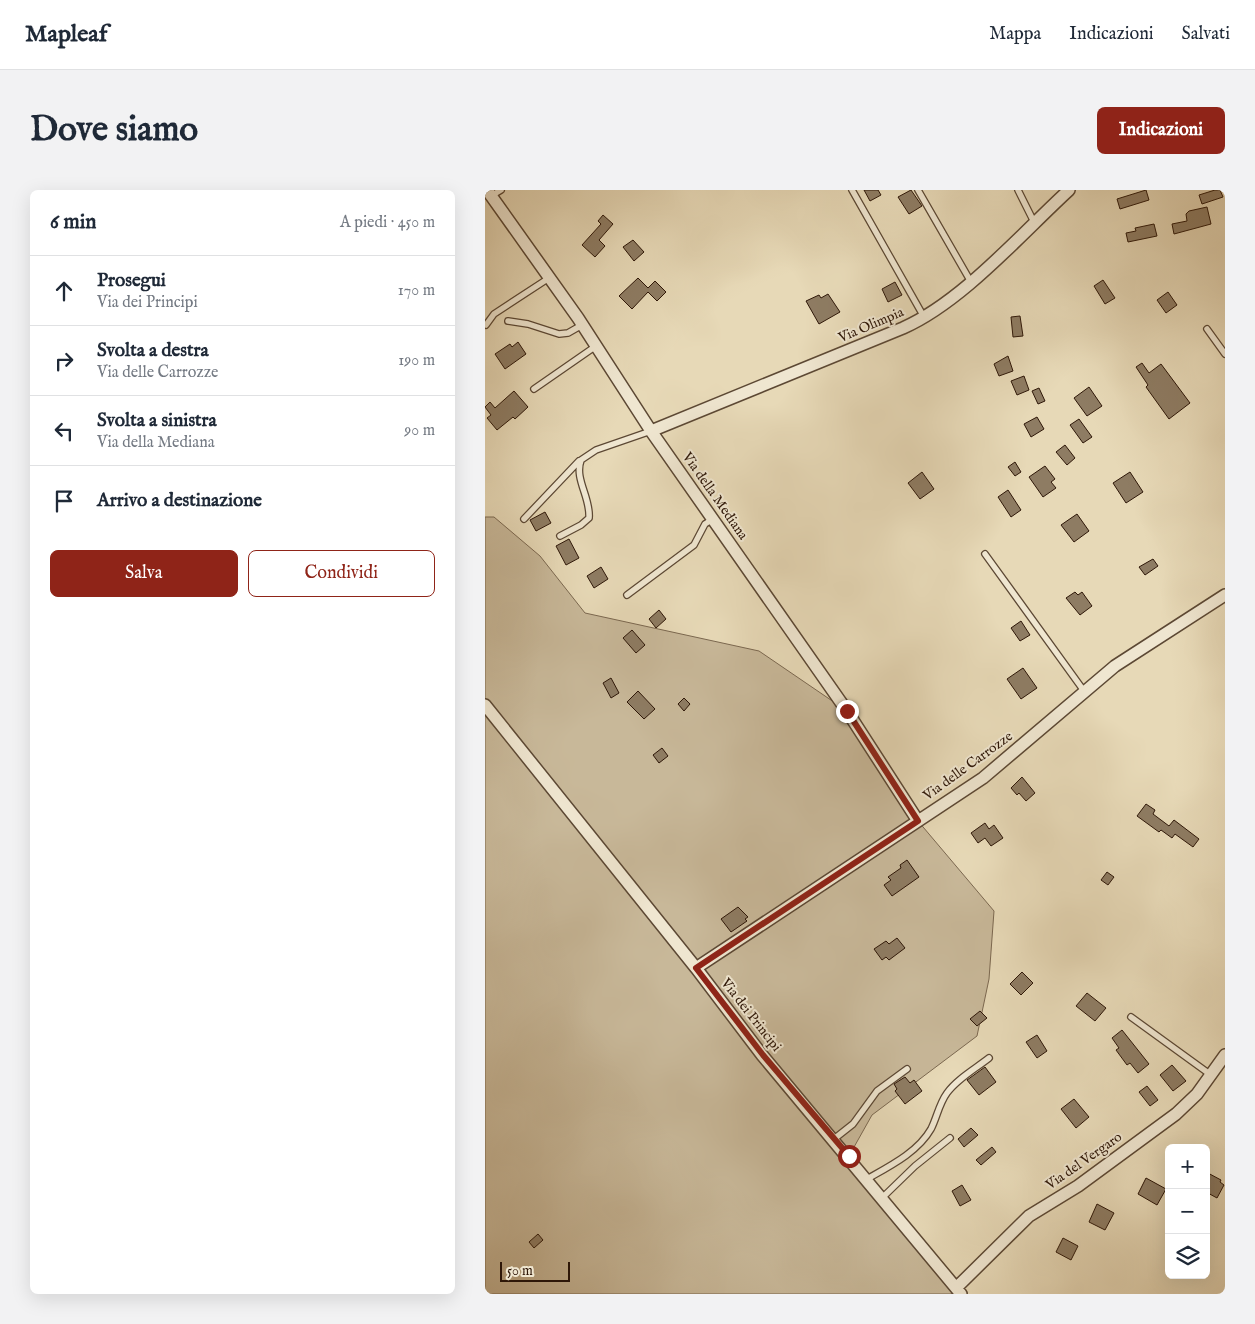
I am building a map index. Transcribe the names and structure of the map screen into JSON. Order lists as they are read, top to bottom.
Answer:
{
  "streets": {
    "street": [
      "Via Olimpia",
      "Via della Mediana",
      "Via delle Carrozze",
      "Via dei Principi",
      "Via del Vergaro"
    ]
  },
  "crossings": [
    ["Via Olimpia", "Via della Mediana"],
    ["Via della Mediana", "Via delle Carrozze"],
    ["Via delle Carrozze", "Via dei Principi"],
    ["Via dei Principi", "Via del Vergaro"]
  ],
  "scale_bar": "50 m",
  "page": {
    "header": "Mapleaf",
    "nav": ["Mappa", "Indicazioni", "Salvati"],
    "buttons": [
      "Indicazioni",
      ["Salva", "Condividi"]
    ],
    "title": "Dove siamo",
    "heading": ["6 min", "A piedi · 450 m"],
    "list": [
      ["Prosegui", "Via dei Principi", "170 m"],
      ["Svolta a destra", "Via delle Carrozze", "190 m"],
      ["Svolta a sinistra", "Via della Mediana", "90 m"],
      "Arrivo a destinazione"
    ],
    "map_buttons": ["+", "−"],
    "scale": "50 m"
  }
}
